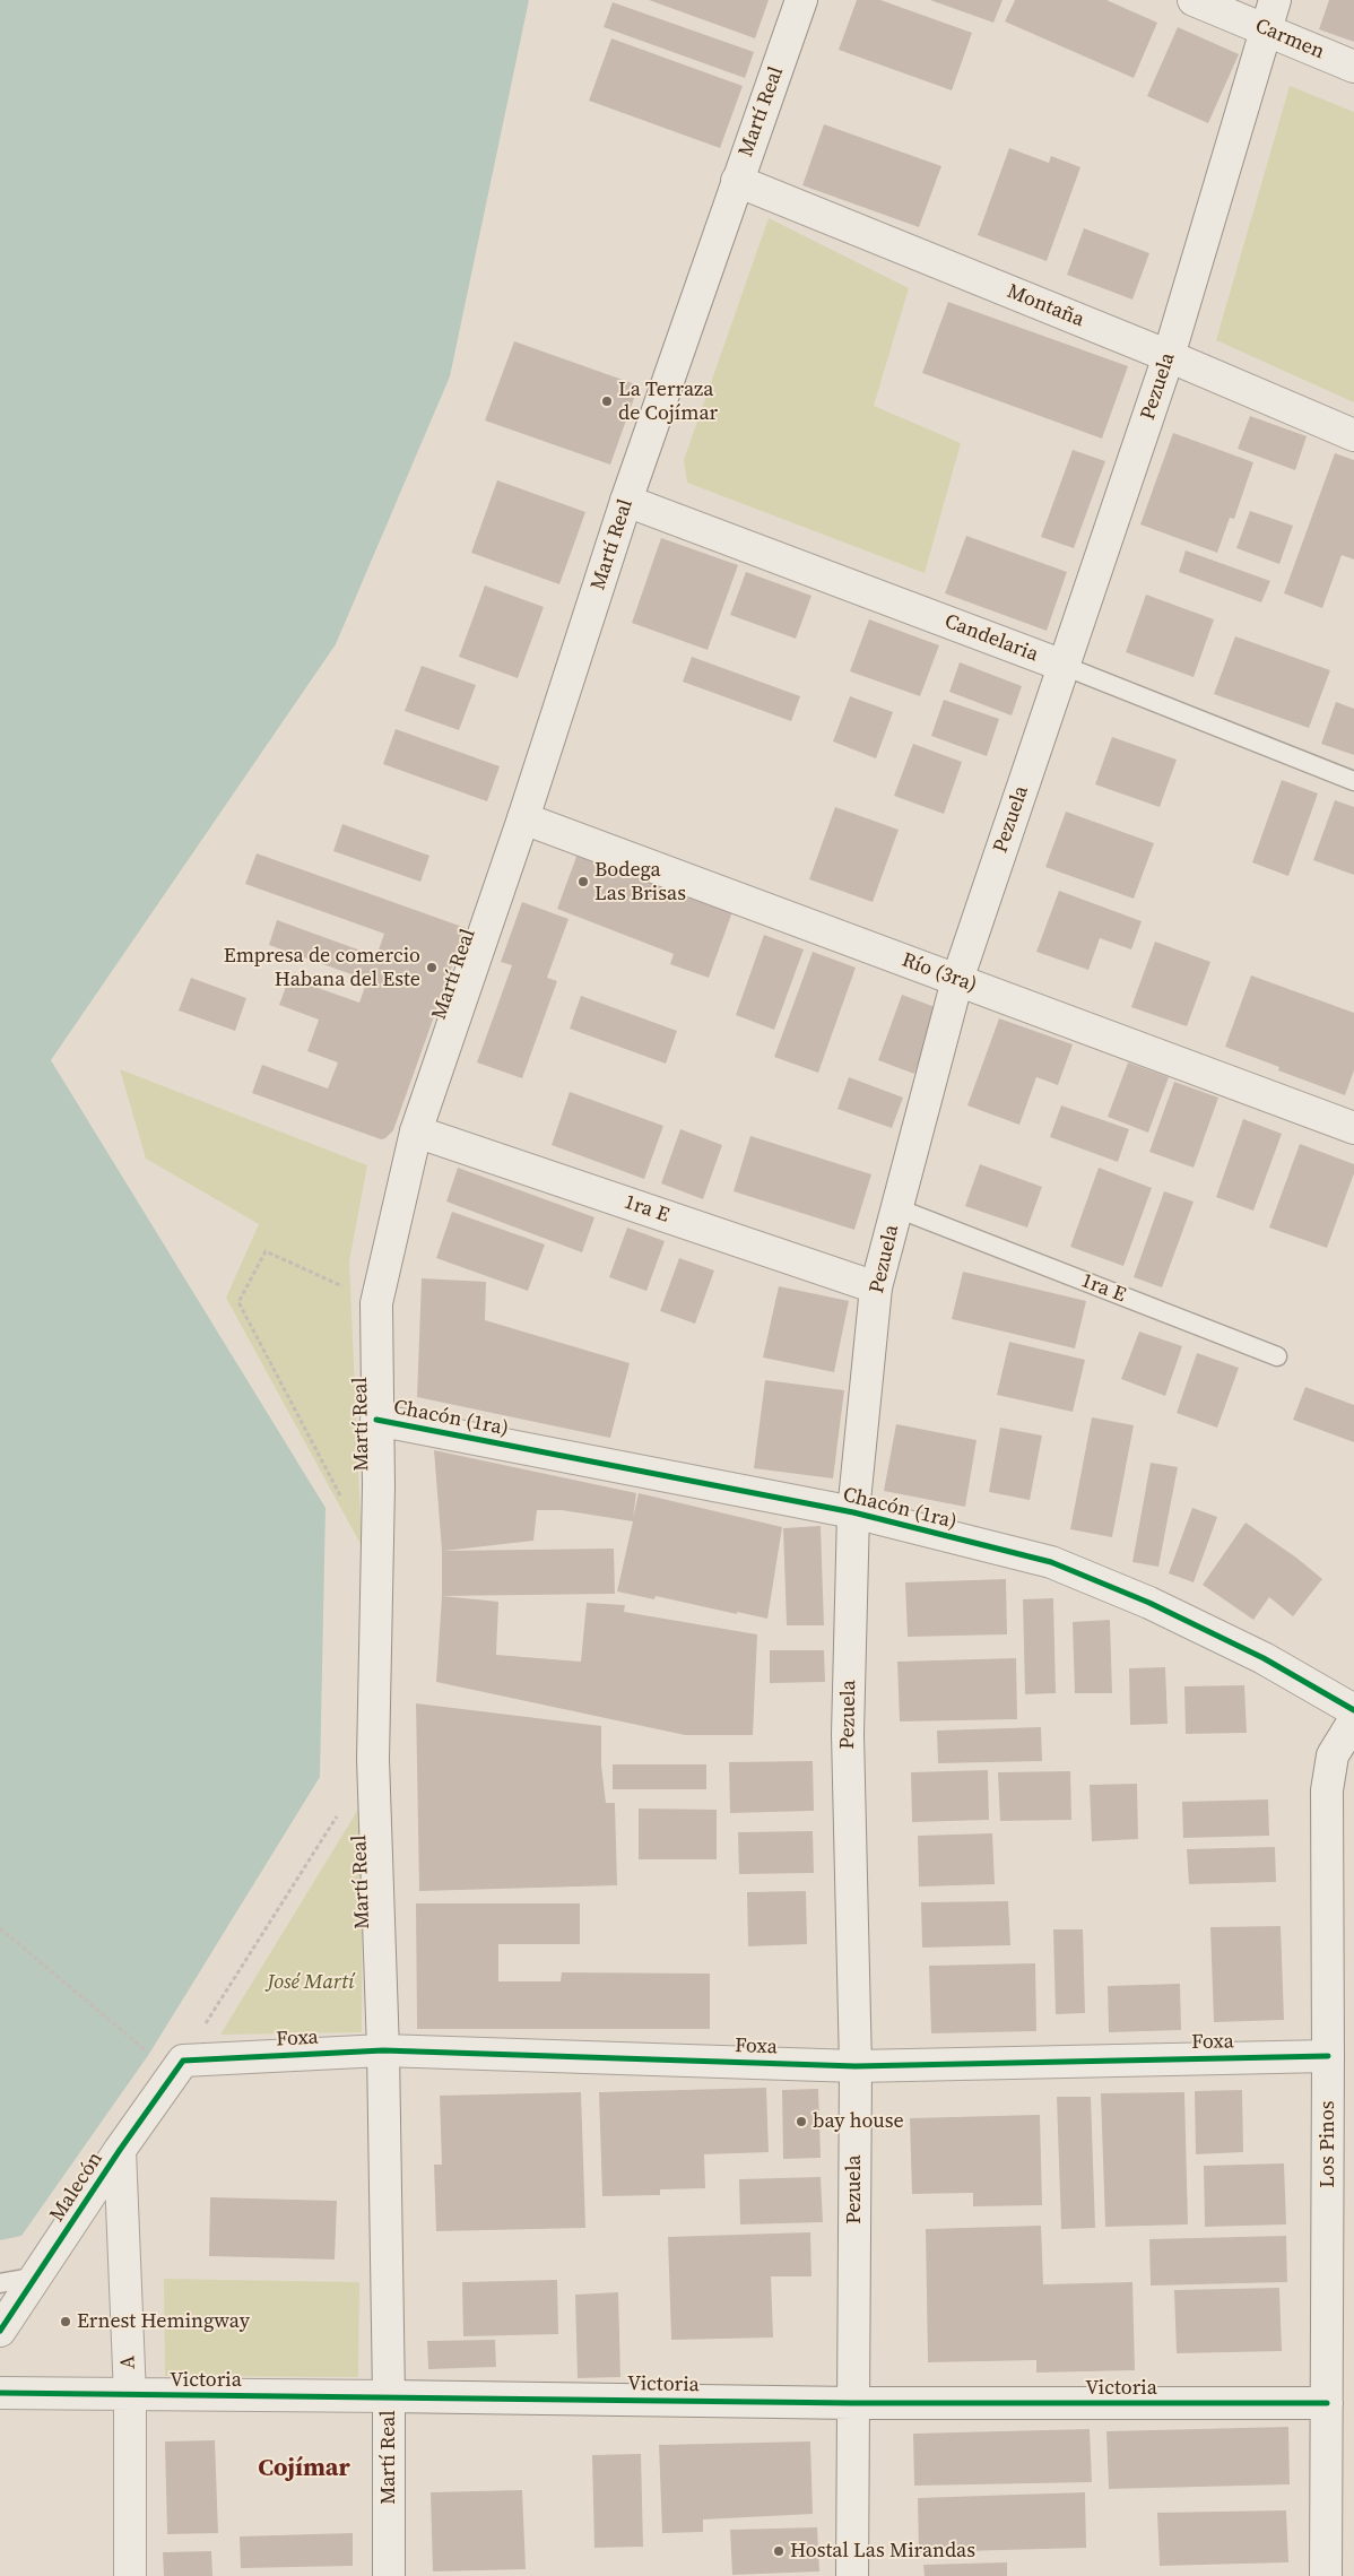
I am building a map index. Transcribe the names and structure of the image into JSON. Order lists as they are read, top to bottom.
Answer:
{
  "streets": {
    "street": [
      "Carmen",
      "Martí Real",
      "Montaña",
      "Pezuela",
      "Candelaria",
      "Río (3ra)",
      "1ra E",
      "Chacón (1ra)",
      "Foxa",
      "Los Pinos",
      "Malecón",
      "A",
      "Victoria"
    ]
  },
  "crossings": [
    ["Carmen", "Pezuela"],
    ["Martí Real", "Montaña"],
    ["Martí Real", "Candelaria"],
    ["Martí Real", "Río (3ra)"],
    ["Martí Real", "1ra E"],
    ["Martí Real", "Chacón (1ra)"],
    ["Martí Real", "Foxa"],
    ["Martí Real", "Victoria"],
    ["Montaña", "Pezuela"],
    ["Pezuela", "Candelaria"],
    ["Pezuela", "Río (3ra)"],
    ["Pezuela", "1ra E"],
    ["Pezuela", "Chacón (1ra)"],
    ["Pezuela", "Foxa"],
    ["Pezuela", "Victoria"],
    ["Foxa", "Los Pinos"],
    ["Foxa", "Malecón"],
    ["Los Pinos", "Victoria"],
    ["Malecón", "A"],
    ["A", "Victoria"]
  ],
  "districts": ["Cojímar"],
  "parks": ["José Martí"],
  "places": [
    "La Terraza de Cojímar",
    "Bodega Las Brisas",
    "Empresa de comercio Habana del Este",
    "bay house",
    "Ernest Hemingway",
    "Hostal Las Mirandas"
  ]
}
